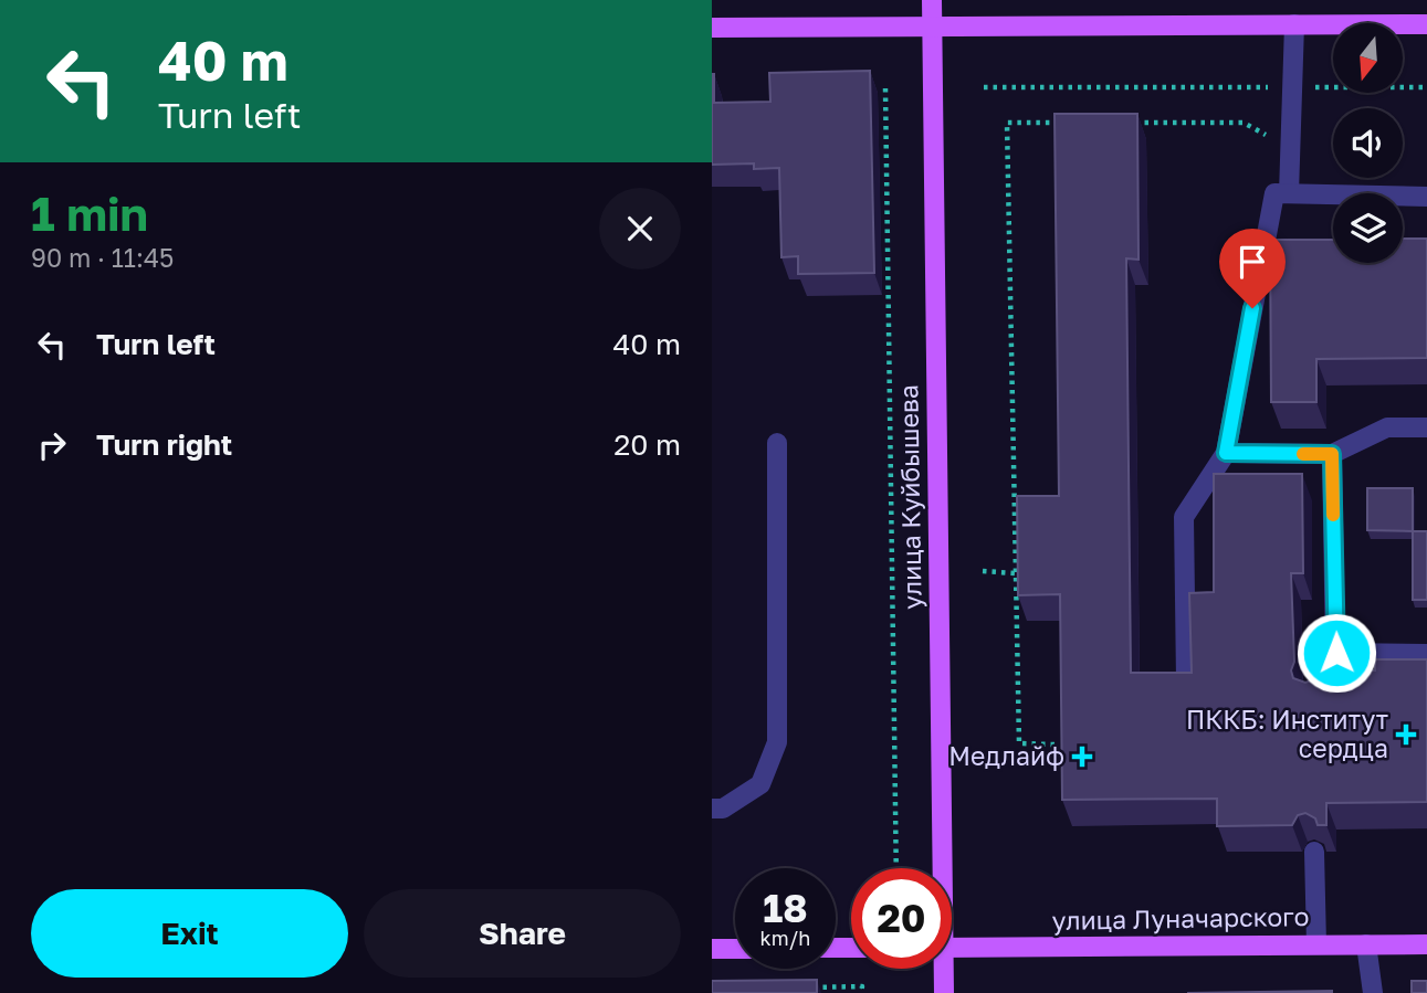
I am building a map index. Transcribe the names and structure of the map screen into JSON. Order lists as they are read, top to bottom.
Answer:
{
  "streets": {
    "main road": ["улица Куйбышева", "улица Луначарского"]
  },
  "places": {
    "health": ["ПККБ: Институт сердца", "Медлайф"]
  },
  "north": "bottom",
  "page": {
    "turn": ["40 m", "Turn left"],
    "heading": ["1 min", "90 m · 11:45"],
    "list": [
      {
        "name": "Turn left",
        "value": "40 m"
      },
      {
        "name": "Turn right",
        "value": "20 m"
      }
    ],
    "speed": "18 km/h",
    "limit": "20",
    "buttons": ["Exit", "Share"]
  }
}
